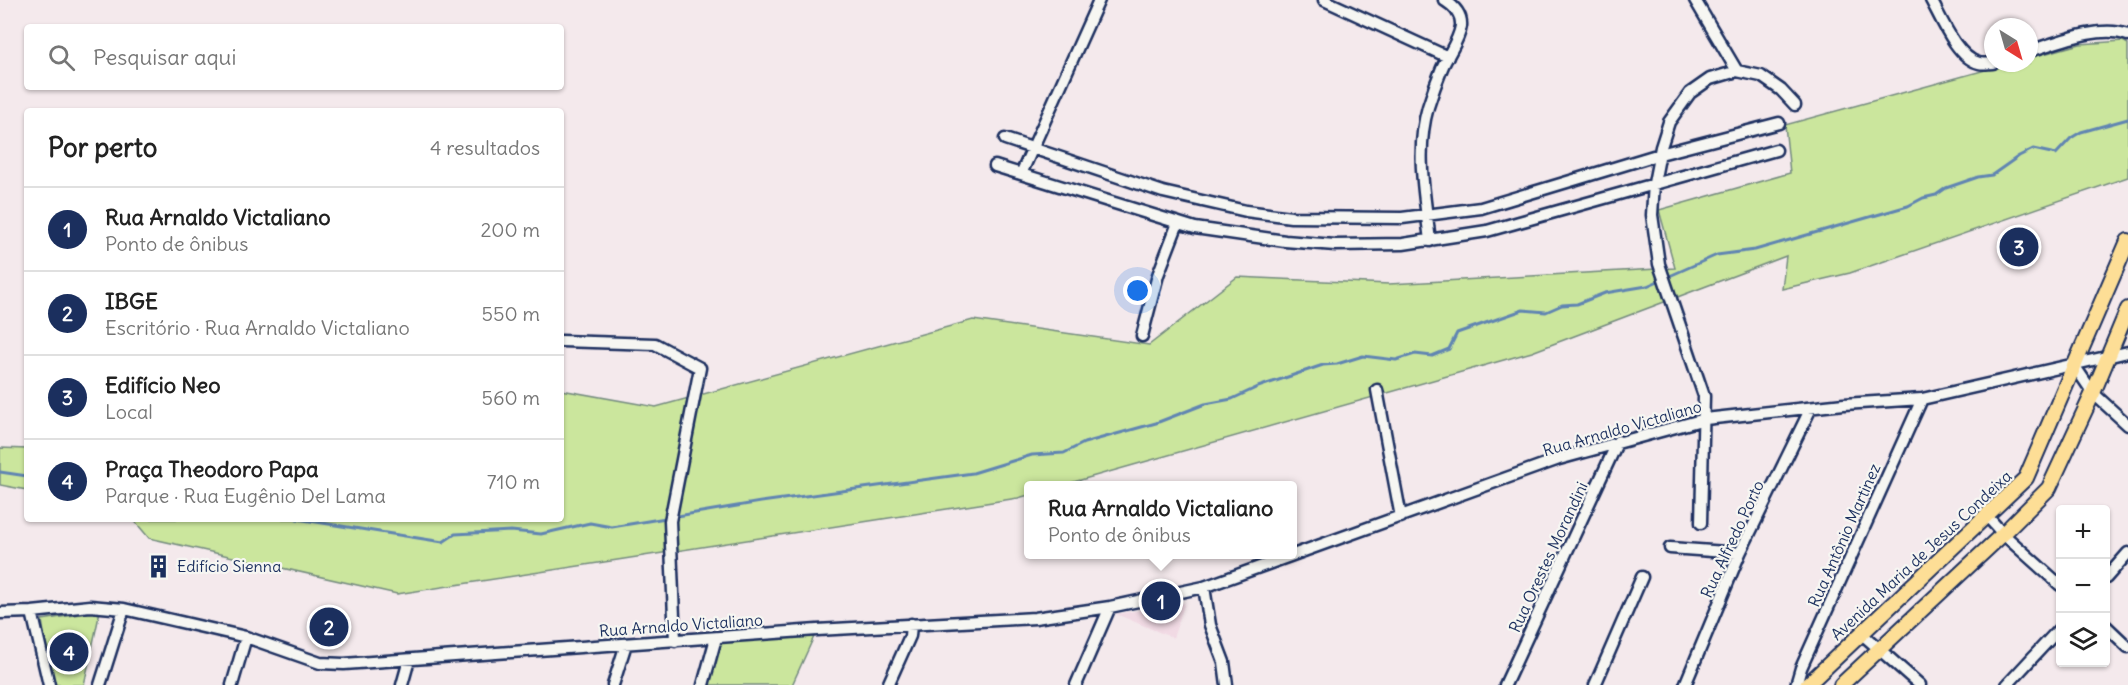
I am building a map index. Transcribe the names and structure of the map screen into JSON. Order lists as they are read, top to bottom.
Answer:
{
  "streets": {
    "main road": ["Avenida Maria de Jesus Condeixa"],
    "street": [
      "Rua Arnaldo Victaliano",
      "Rua Antônio Martinez",
      "Rua Alfredo Porto",
      "Rua Orestes Morandini"
    ]
  },
  "crossings": [
    ["Rua Arnaldo Victaliano", "Rua Antônio Martinez"],
    ["Rua Arnaldo Victaliano", "Rua Alfredo Porto"],
    ["Rua Arnaldo Victaliano", "Avenida Maria de Jesus Condeixa"],
    ["Rua Arnaldo Victaliano", "Rua Orestes Morandini"]
  ],
  "places": {
    "building": ["Edifício Sienna"]
  },
  "north": "bottom right",
  "page": {
    "search": "Pesquisar aqui",
    "heading": ["Por perto", "4 resultados"],
    "list": [
      {
        "mark": "1",
        "name": "Rua Arnaldo Victaliano",
        "note": "Ponto de ônibus",
        "value": "200 m"
      },
      {
        "mark": "2",
        "name": "IBGE",
        "note": "Escritório · Rua Arnaldo Victaliano",
        "value": "550 m"
      },
      {
        "mark": "3",
        "name": "Edifício Neo",
        "note": "Local",
        "value": "560 m"
      },
      {
        "mark": "4",
        "name": "Praça Theodoro Papa",
        "note": "Parque · Rua Eugênio Del Lama",
        "value": "710 m"
      }
    ],
    "pins": [
      "3",
      "1",
      "2",
      "4"
    ],
    "popup": ["Rua Arnaldo Victaliano", "Ponto de ônibus"],
    "map_buttons": ["+", "−"]
  }
}
